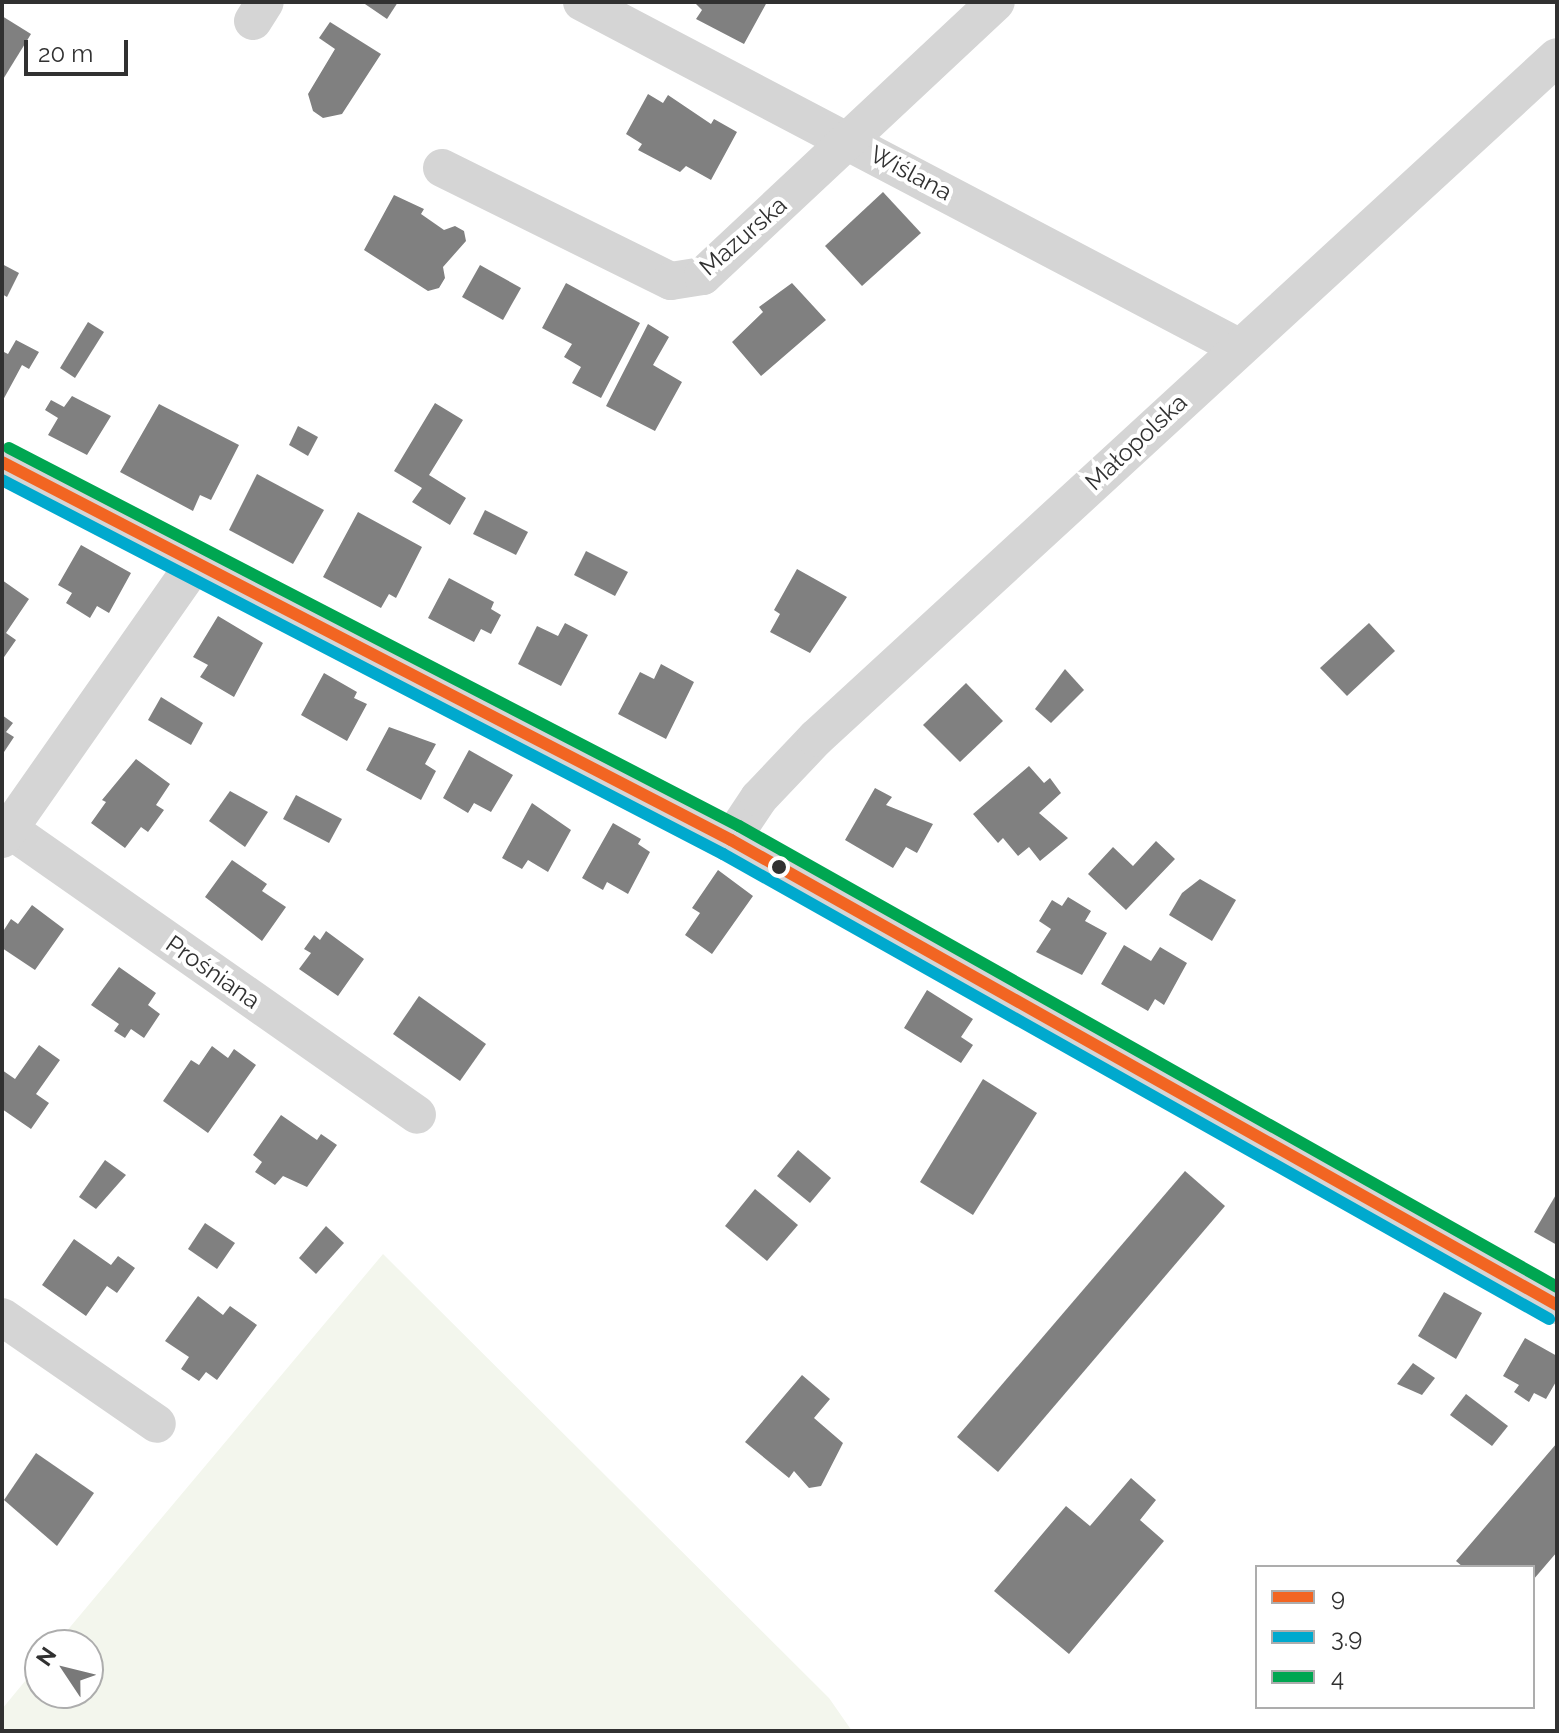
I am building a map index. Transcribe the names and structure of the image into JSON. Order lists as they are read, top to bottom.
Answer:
{
  "streets": {
    "street": [
      "Wiślana",
      "Mazurska",
      "Małopolska",
      "Prośniana"
    ]
  },
  "crossings": [
    ["Wiślana", "Mazurska"],
    ["Wiślana", "Małopolska"]
  ],
  "lines": ["transit line 4", "transit line 9", "transit line 3.9"],
  "legend": ["9", "3.9", "4"],
  "scale_bar": "20 m",
  "north": "top left"
}
